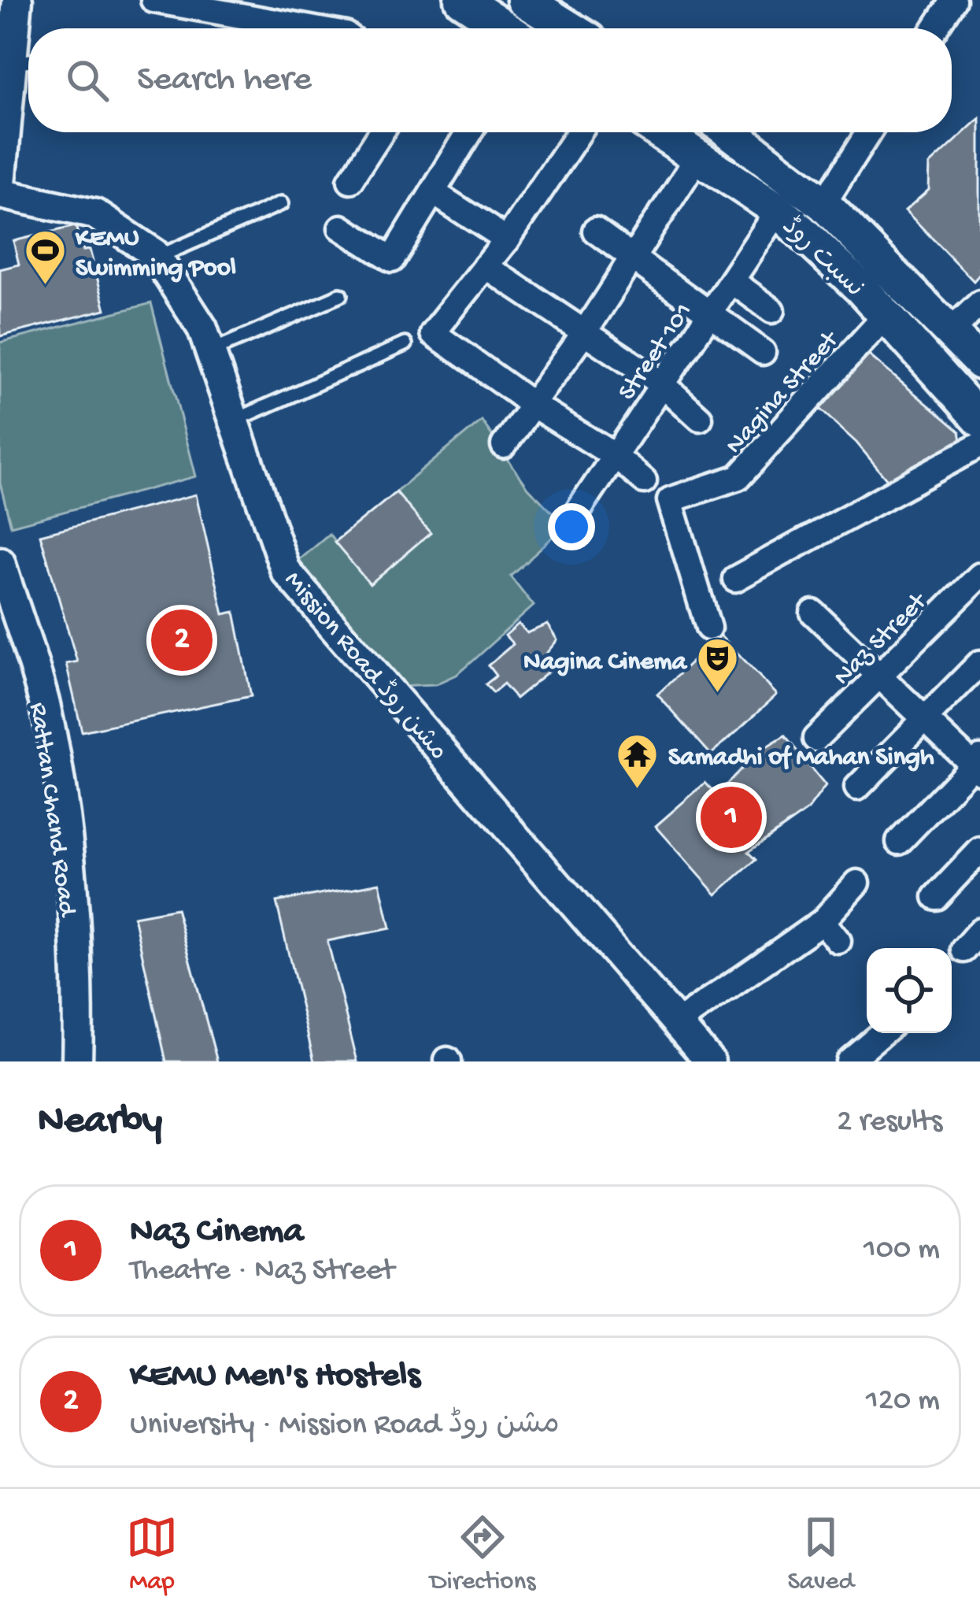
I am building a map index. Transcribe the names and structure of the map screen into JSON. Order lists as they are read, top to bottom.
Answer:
{
  "streets": {
    "main road": ["نسبت روڈ"],
    "street": [
      "Street 101",
      "Nagina Street",
      "Naz Street",
      "Mission Road مشن روڈ",
      "Rattan Chand Road"
    ]
  },
  "crossings": [
    ["نسبت روڈ", "Street 101"],
    ["نسبت روڈ", "Nagina Street"]
  ],
  "places": {
    "sports": ["KEMU Swimming Pool"],
    "theatre": ["Nagina Cinema"],
    "temple": ["Samadhi of Mahan Singh"]
  },
  "page": {
    "search": "Search here",
    "pins": ["2", "1"],
    "heading": ["Nearby", "2 results"],
    "list": [
      {
        "mark": "1",
        "name": "Naz Cinema",
        "note": "Theatre · Naz Street",
        "value": "100 m"
      },
      {
        "mark": "2",
        "name": "KEMU Men's Hostels",
        "note": "University · Mission Road مشن روڈ",
        "value": "120 m"
      }
    ],
    "nav": ["Map", "Directions", "Saved"]
  }
}
